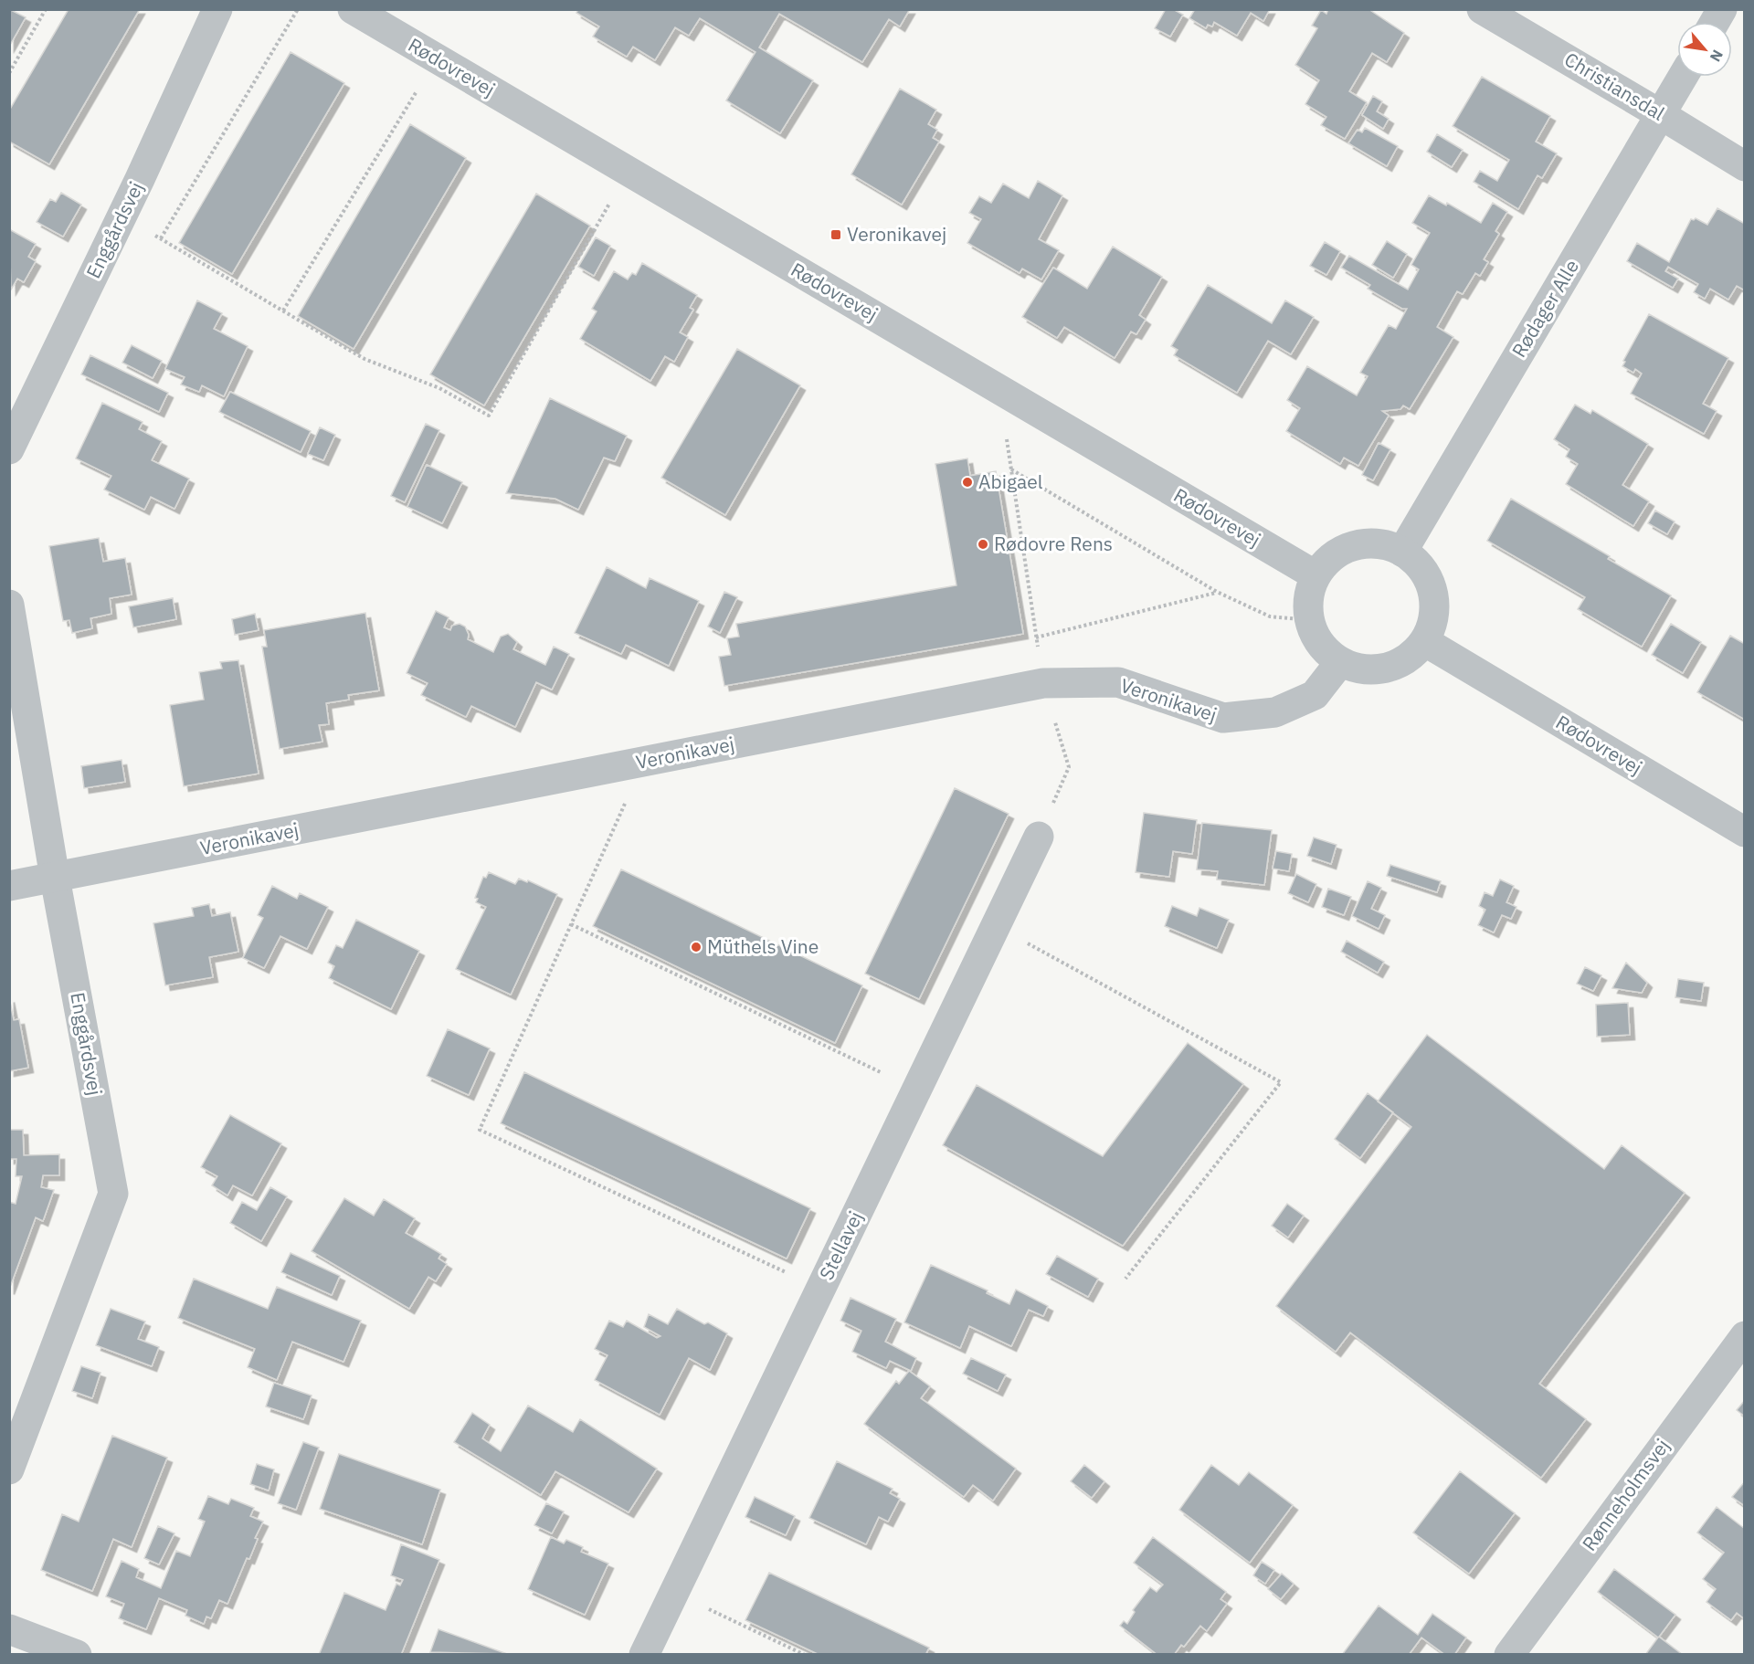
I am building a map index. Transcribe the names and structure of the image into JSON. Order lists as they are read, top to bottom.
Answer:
{
  "streets": {
    "street": [
      "Rødovrevej",
      "Christiansdal",
      "Enggårdsvej",
      "Rødager Alle",
      "Veronikavej",
      "Stellavej",
      "Rønneholmsvej"
    ]
  },
  "crossings": [
    ["Rødovrevej", "Rødager Alle"],
    ["Rødovrevej", "Veronikavej"],
    ["Christiansdal", "Rødager Alle"],
    ["Enggårdsvej", "Veronikavej"],
    ["Rødager Alle", "Veronikavej"]
  ],
  "places": {
    "transit": ["Veronikavej"],
    "other": ["Abigael", "Rødovre Rens", "Müthels Vine"]
  },
  "north": "bottom right"
}
